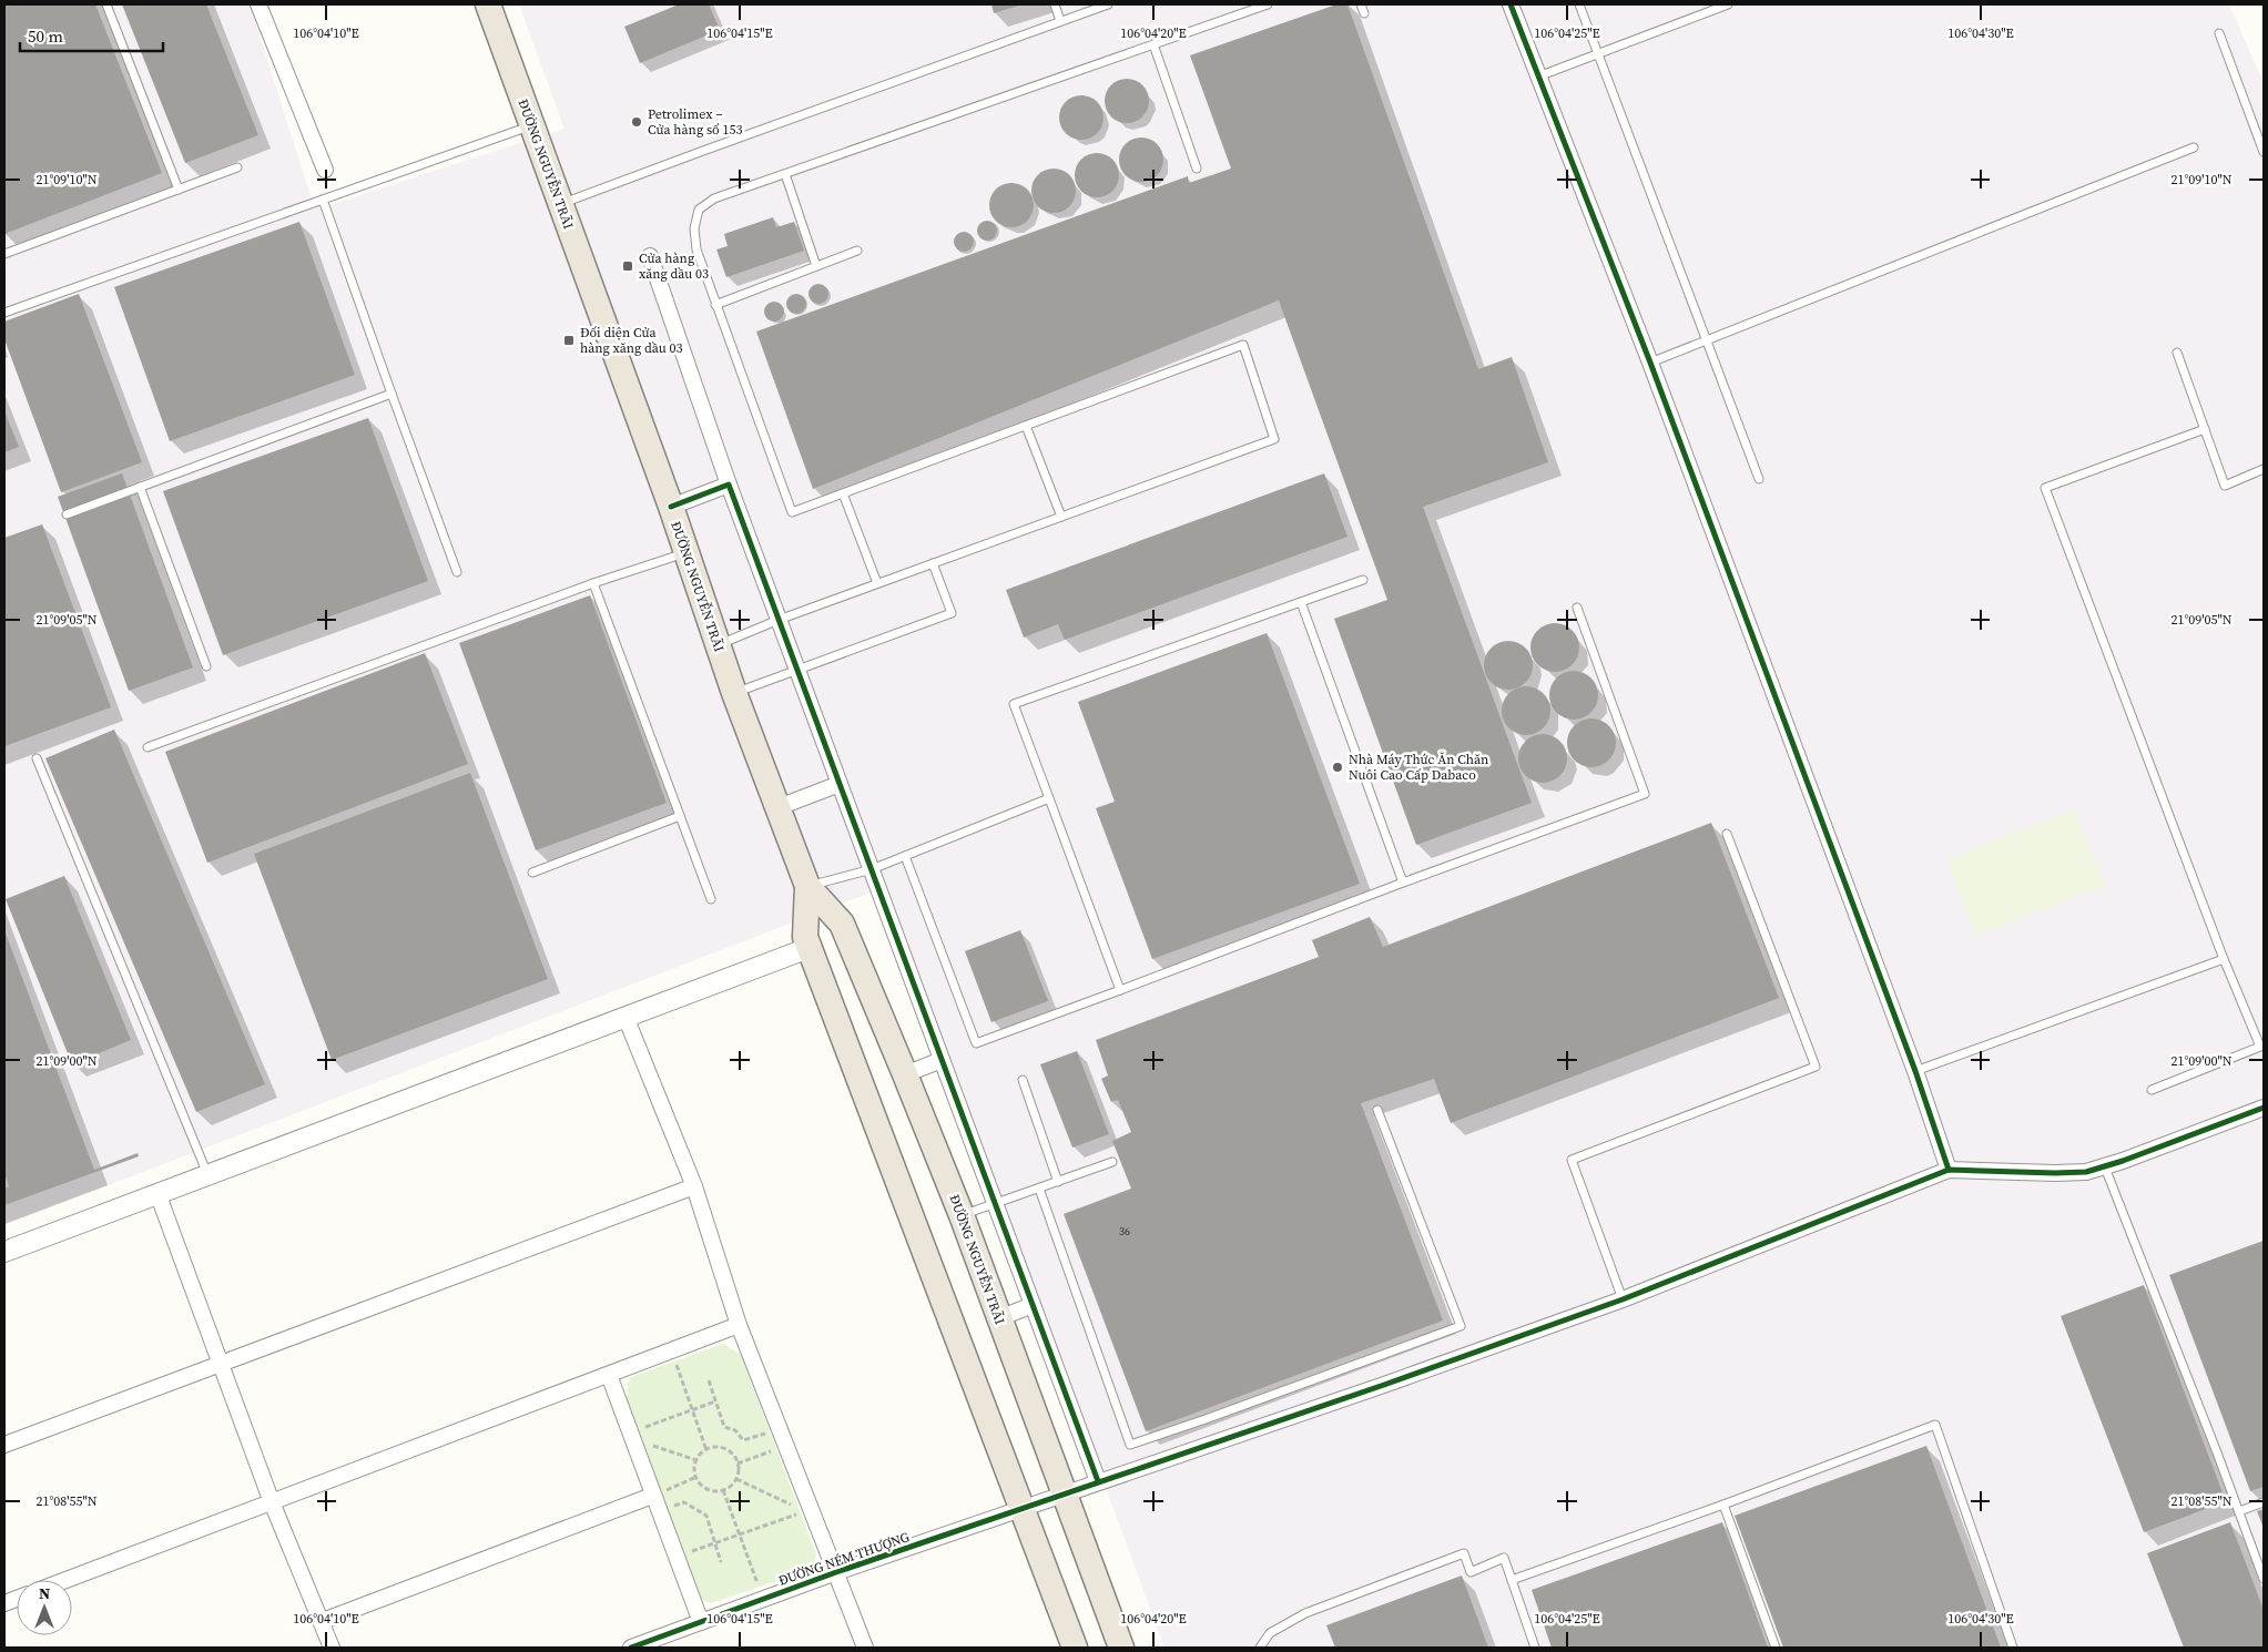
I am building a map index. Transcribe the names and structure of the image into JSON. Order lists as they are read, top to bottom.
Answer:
{
  "streets": {
    "highway": ["ĐƯỜNG NGUYỄN TRÃI"],
    "street": ["ĐƯỜNG NÉM THƯỢNG"]
  },
  "crossings": [
    ["ĐƯỜNG NGUYỄN TRÃI", "ĐƯỜNG NÉM THƯỢNG"]
  ],
  "places": {
    "other": ["Petrolimex – Cửa hàng số 153", "Nhà Máy Thức Ăn Chăn Nuôi Cao Cấp Dabaco"],
    "transit": ["Cửa hàng xăng dầu 03", "Đối diện Cửa hàng xăng dầu 03"]
  },
  "house_numbers": ["36"],
  "scale_bar": "50 m",
  "north": "top",
  "coordinates": [
    "106°04'10\"E",
    "106°04'15\"E",
    "106°04'20\"E",
    "106°04'25\"E",
    "106°04'30\"E",
    "21°09'10\"N",
    "21°09'05\"N",
    "21°09'00\"N",
    "21°08'55\"N"
  ]
}
